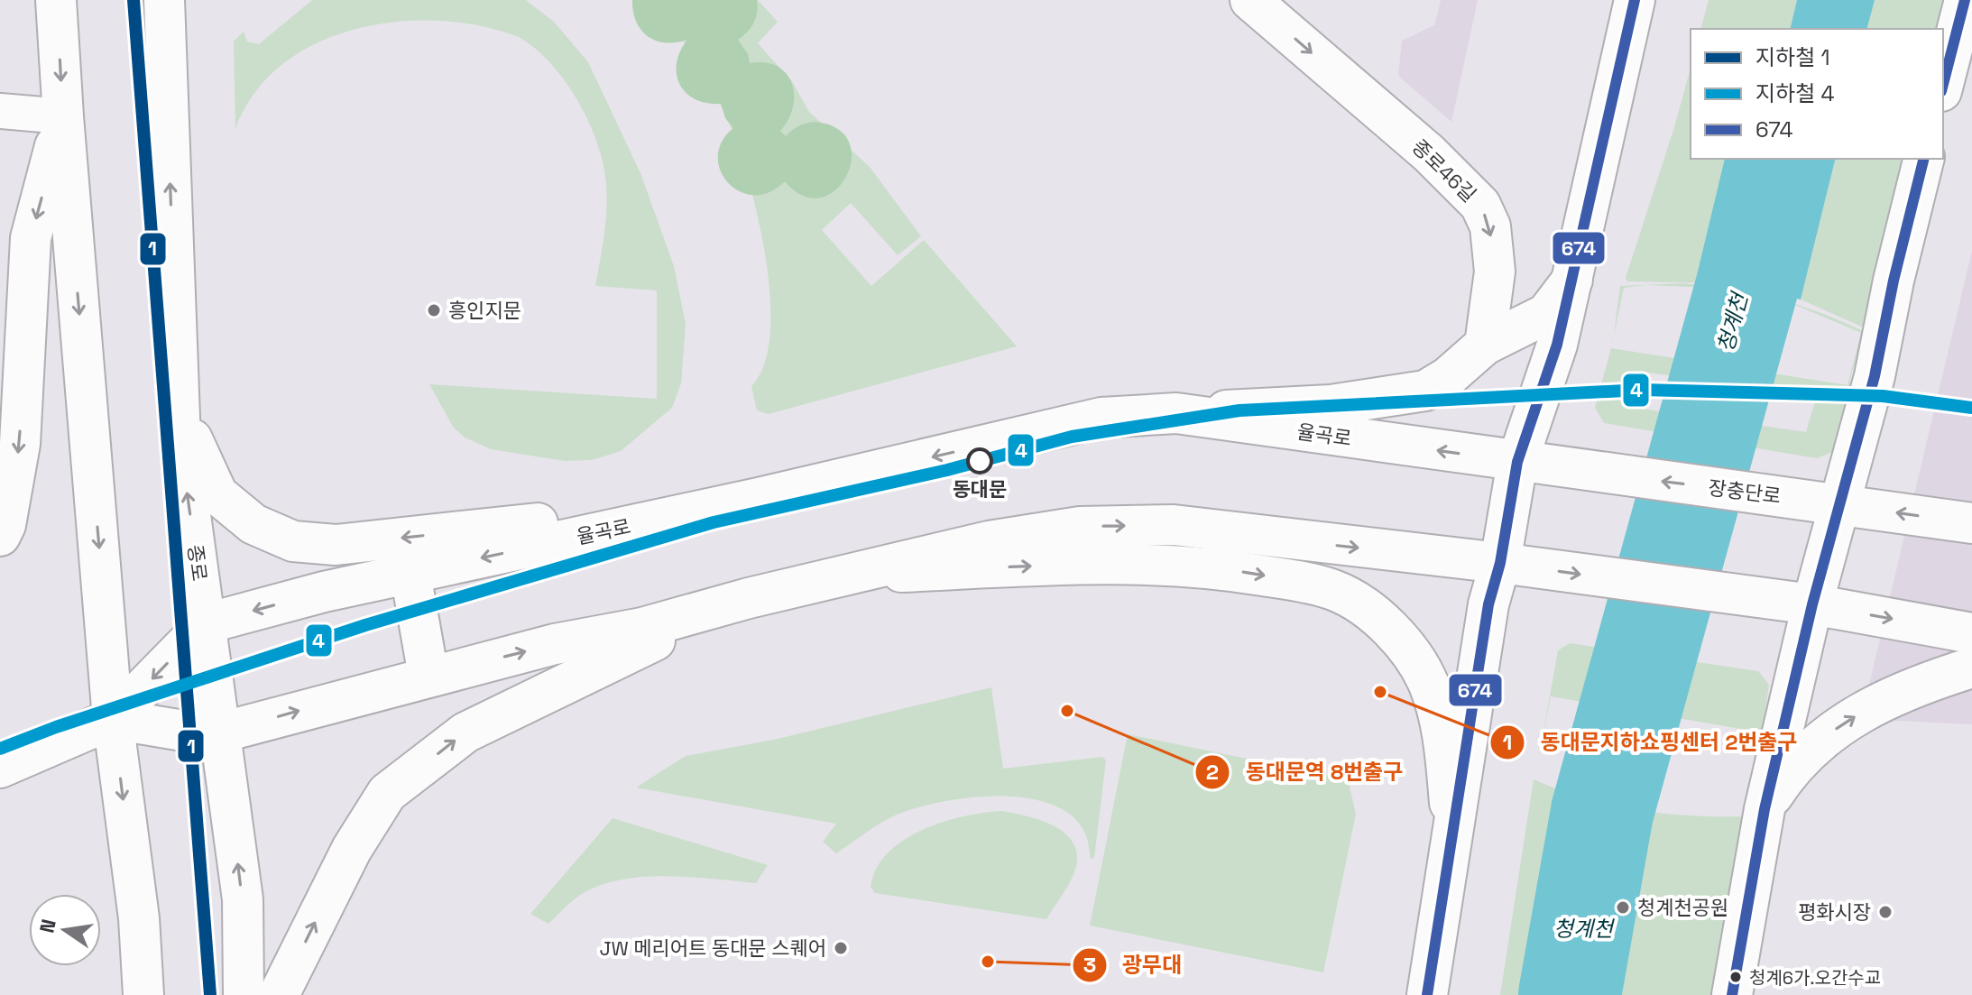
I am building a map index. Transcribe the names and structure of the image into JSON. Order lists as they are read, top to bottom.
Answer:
{
  "streets": {
    "main road": [
      "종로46길",
      "율곡로",
      "장충단로",
      "종로"
    ]
  },
  "crossings": [
    ["율곡로", "장충단로"],
    ["율곡로", "종로"]
  ],
  "one_way": ["종로46길"],
  "water": ["청계천"],
  "places": [
    "흥인지문",
    "동대문",
    "동대문지하쇼핑센터 2번출구",
    "동대문역 8번출구",
    "청계천공원",
    "평화시장",
    "JW 메리어트 동대문 스퀘어",
    "광무대",
    "청계6가.오간수교"
  ],
  "lines": ["metro line 1", "transit line 674", "metro line 4"],
  "legend": ["지하철 1", "지하철 4", "674"],
  "north": "left"
}
